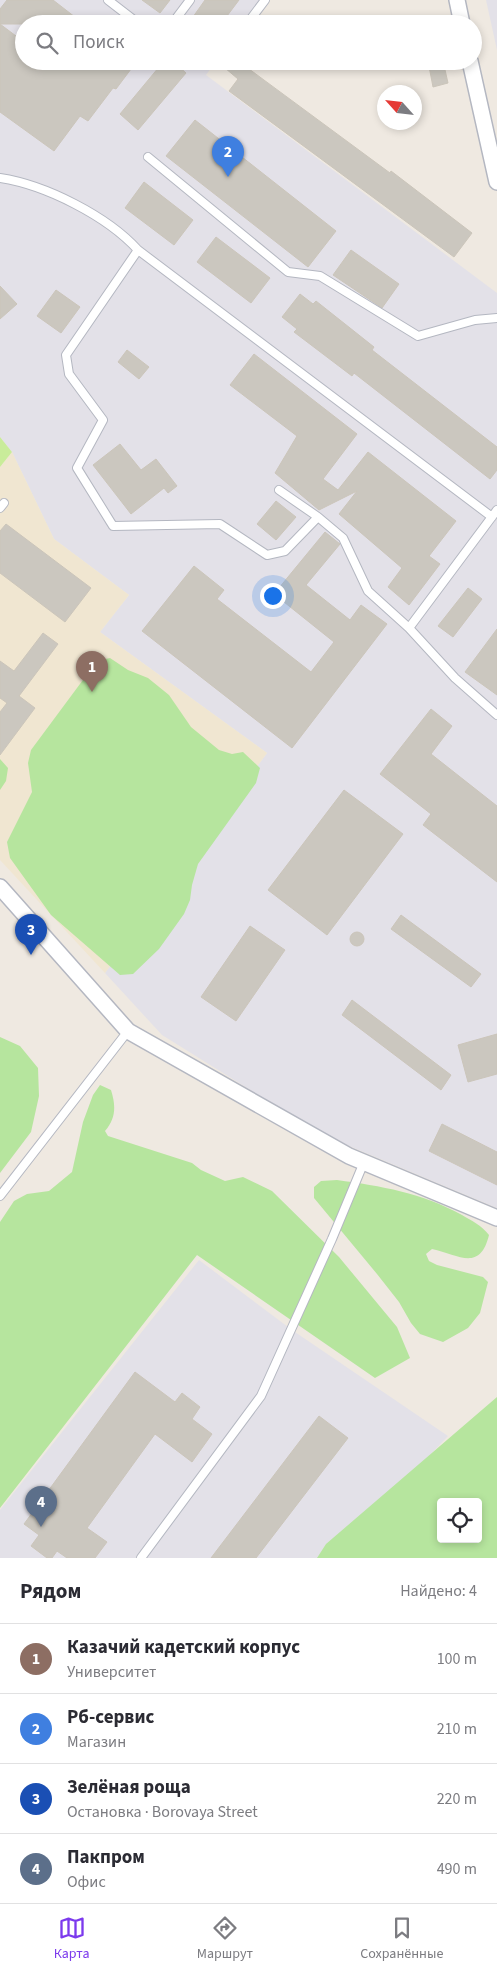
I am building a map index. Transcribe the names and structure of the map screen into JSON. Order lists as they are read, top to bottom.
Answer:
{
  "north": "top left",
  "page": {
    "search": "Поиск",
    "pins": [
      "2",
      "1",
      "3",
      "4"
    ],
    "heading": ["Рядом", "Найдено: 4"],
    "list": [
      {
        "mark": "1",
        "name": "Казачий кадетский корпус",
        "note": "Университет",
        "value": "100 m"
      },
      {
        "mark": "2",
        "name": "Рб-сервис",
        "note": "Магазин",
        "value": "210 m"
      },
      {
        "mark": "3",
        "name": "Зелёная роща",
        "note": "Остановка · Borovaya Street",
        "value": "220 m"
      },
      {
        "mark": "4",
        "name": "Пакпром",
        "note": "Офис",
        "value": "490 m"
      }
    ],
    "nav": ["Карта", "Маршрут", "Сохранённые"]
  }
}
